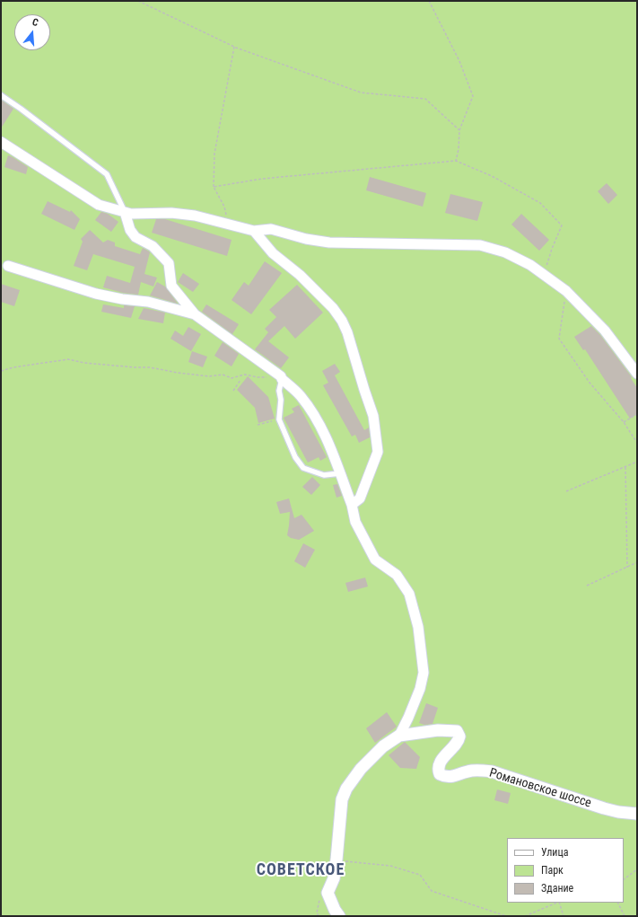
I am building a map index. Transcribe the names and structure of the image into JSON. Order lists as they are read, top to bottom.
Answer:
{
  "streets": {
    "street": ["Романовское шоссе"]
  },
  "districts": ["СОВЕТСКОЕ"],
  "legend": ["Улица", "Парк", "Здание"],
  "north": "top"
}
